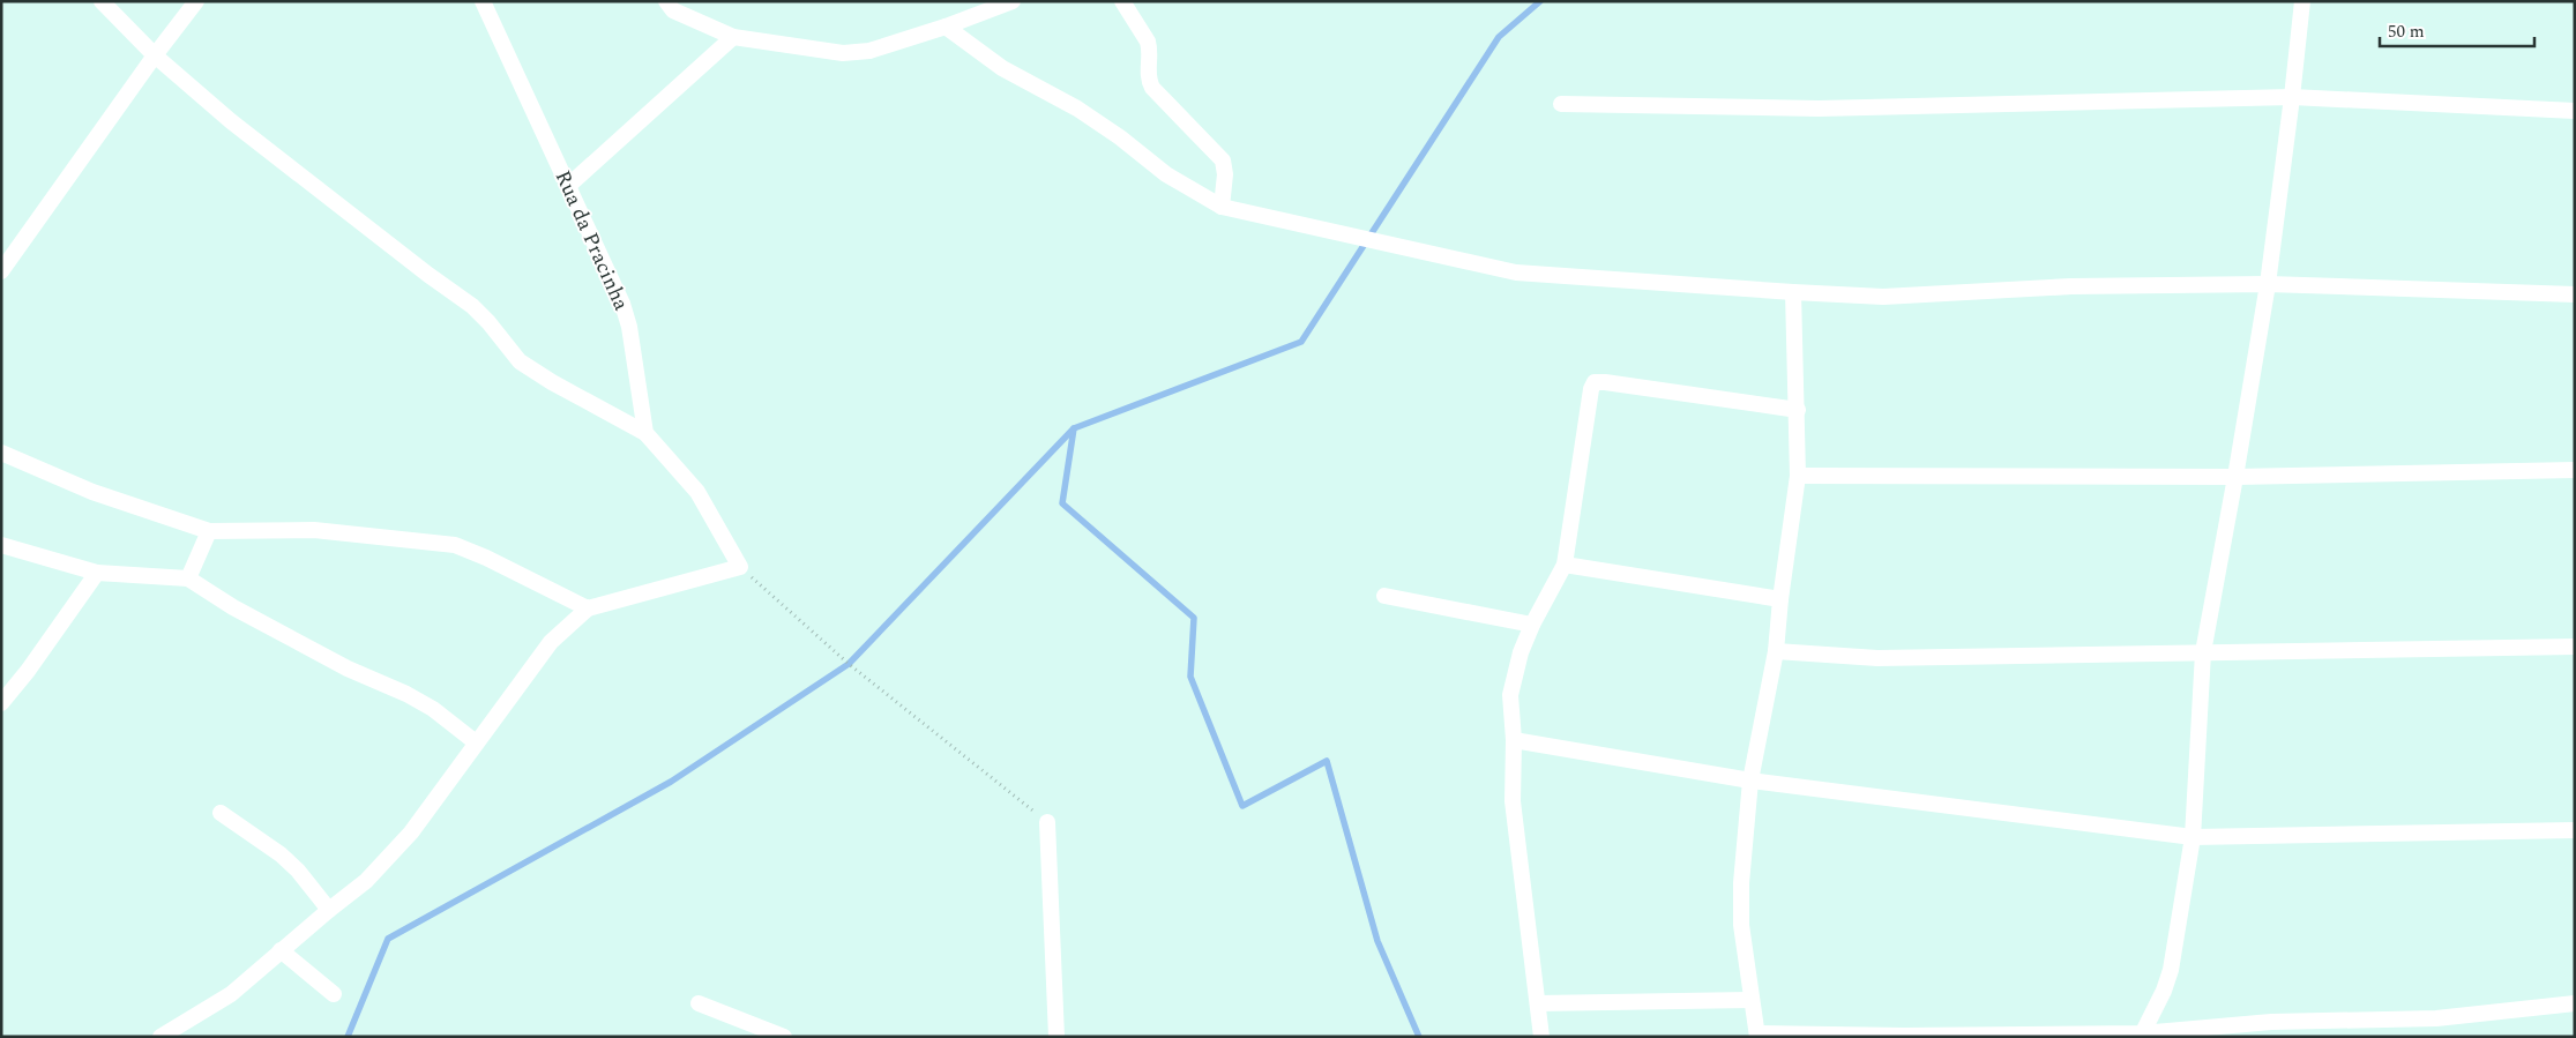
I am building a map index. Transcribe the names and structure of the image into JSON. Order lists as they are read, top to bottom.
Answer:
{
  "streets": {
    "street": ["Rua da Pracinha"]
  },
  "scale_bar": "50 m"
}
